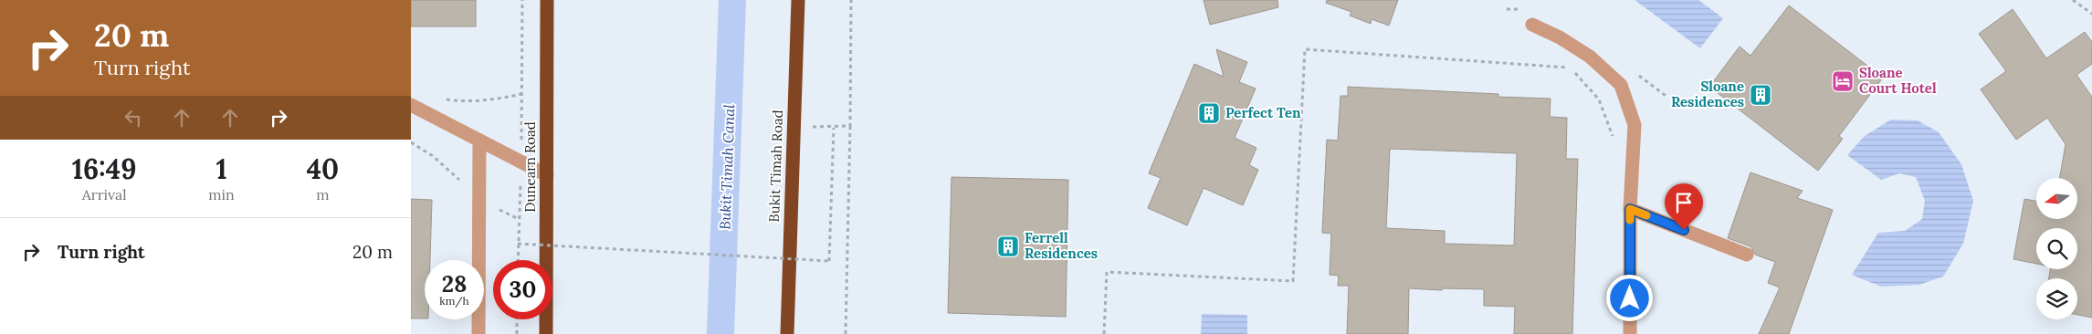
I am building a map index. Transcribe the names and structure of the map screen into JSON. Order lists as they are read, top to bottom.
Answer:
{
  "streets": {
    "highway": ["Bukit Timah Road", "Dunearn Road"]
  },
  "water": ["Bukit Timah Canal"],
  "places": {
    "hotel": ["Sloane Court Hotel"],
    "building": ["Sloane Residences", "Perfect Ten", "Ferrell Residences"]
  },
  "north": "left",
  "page": {
    "turn": ["20 m", "Turn right"],
    "eta": [
      "16:49",
      "Arrival",
      "1",
      "min",
      "40",
      "m"
    ],
    "list": [
      {
        "name": "Turn right",
        "value": "20 m"
      }
    ],
    "speed": "28 km/h",
    "limit": "30"
  }
}
